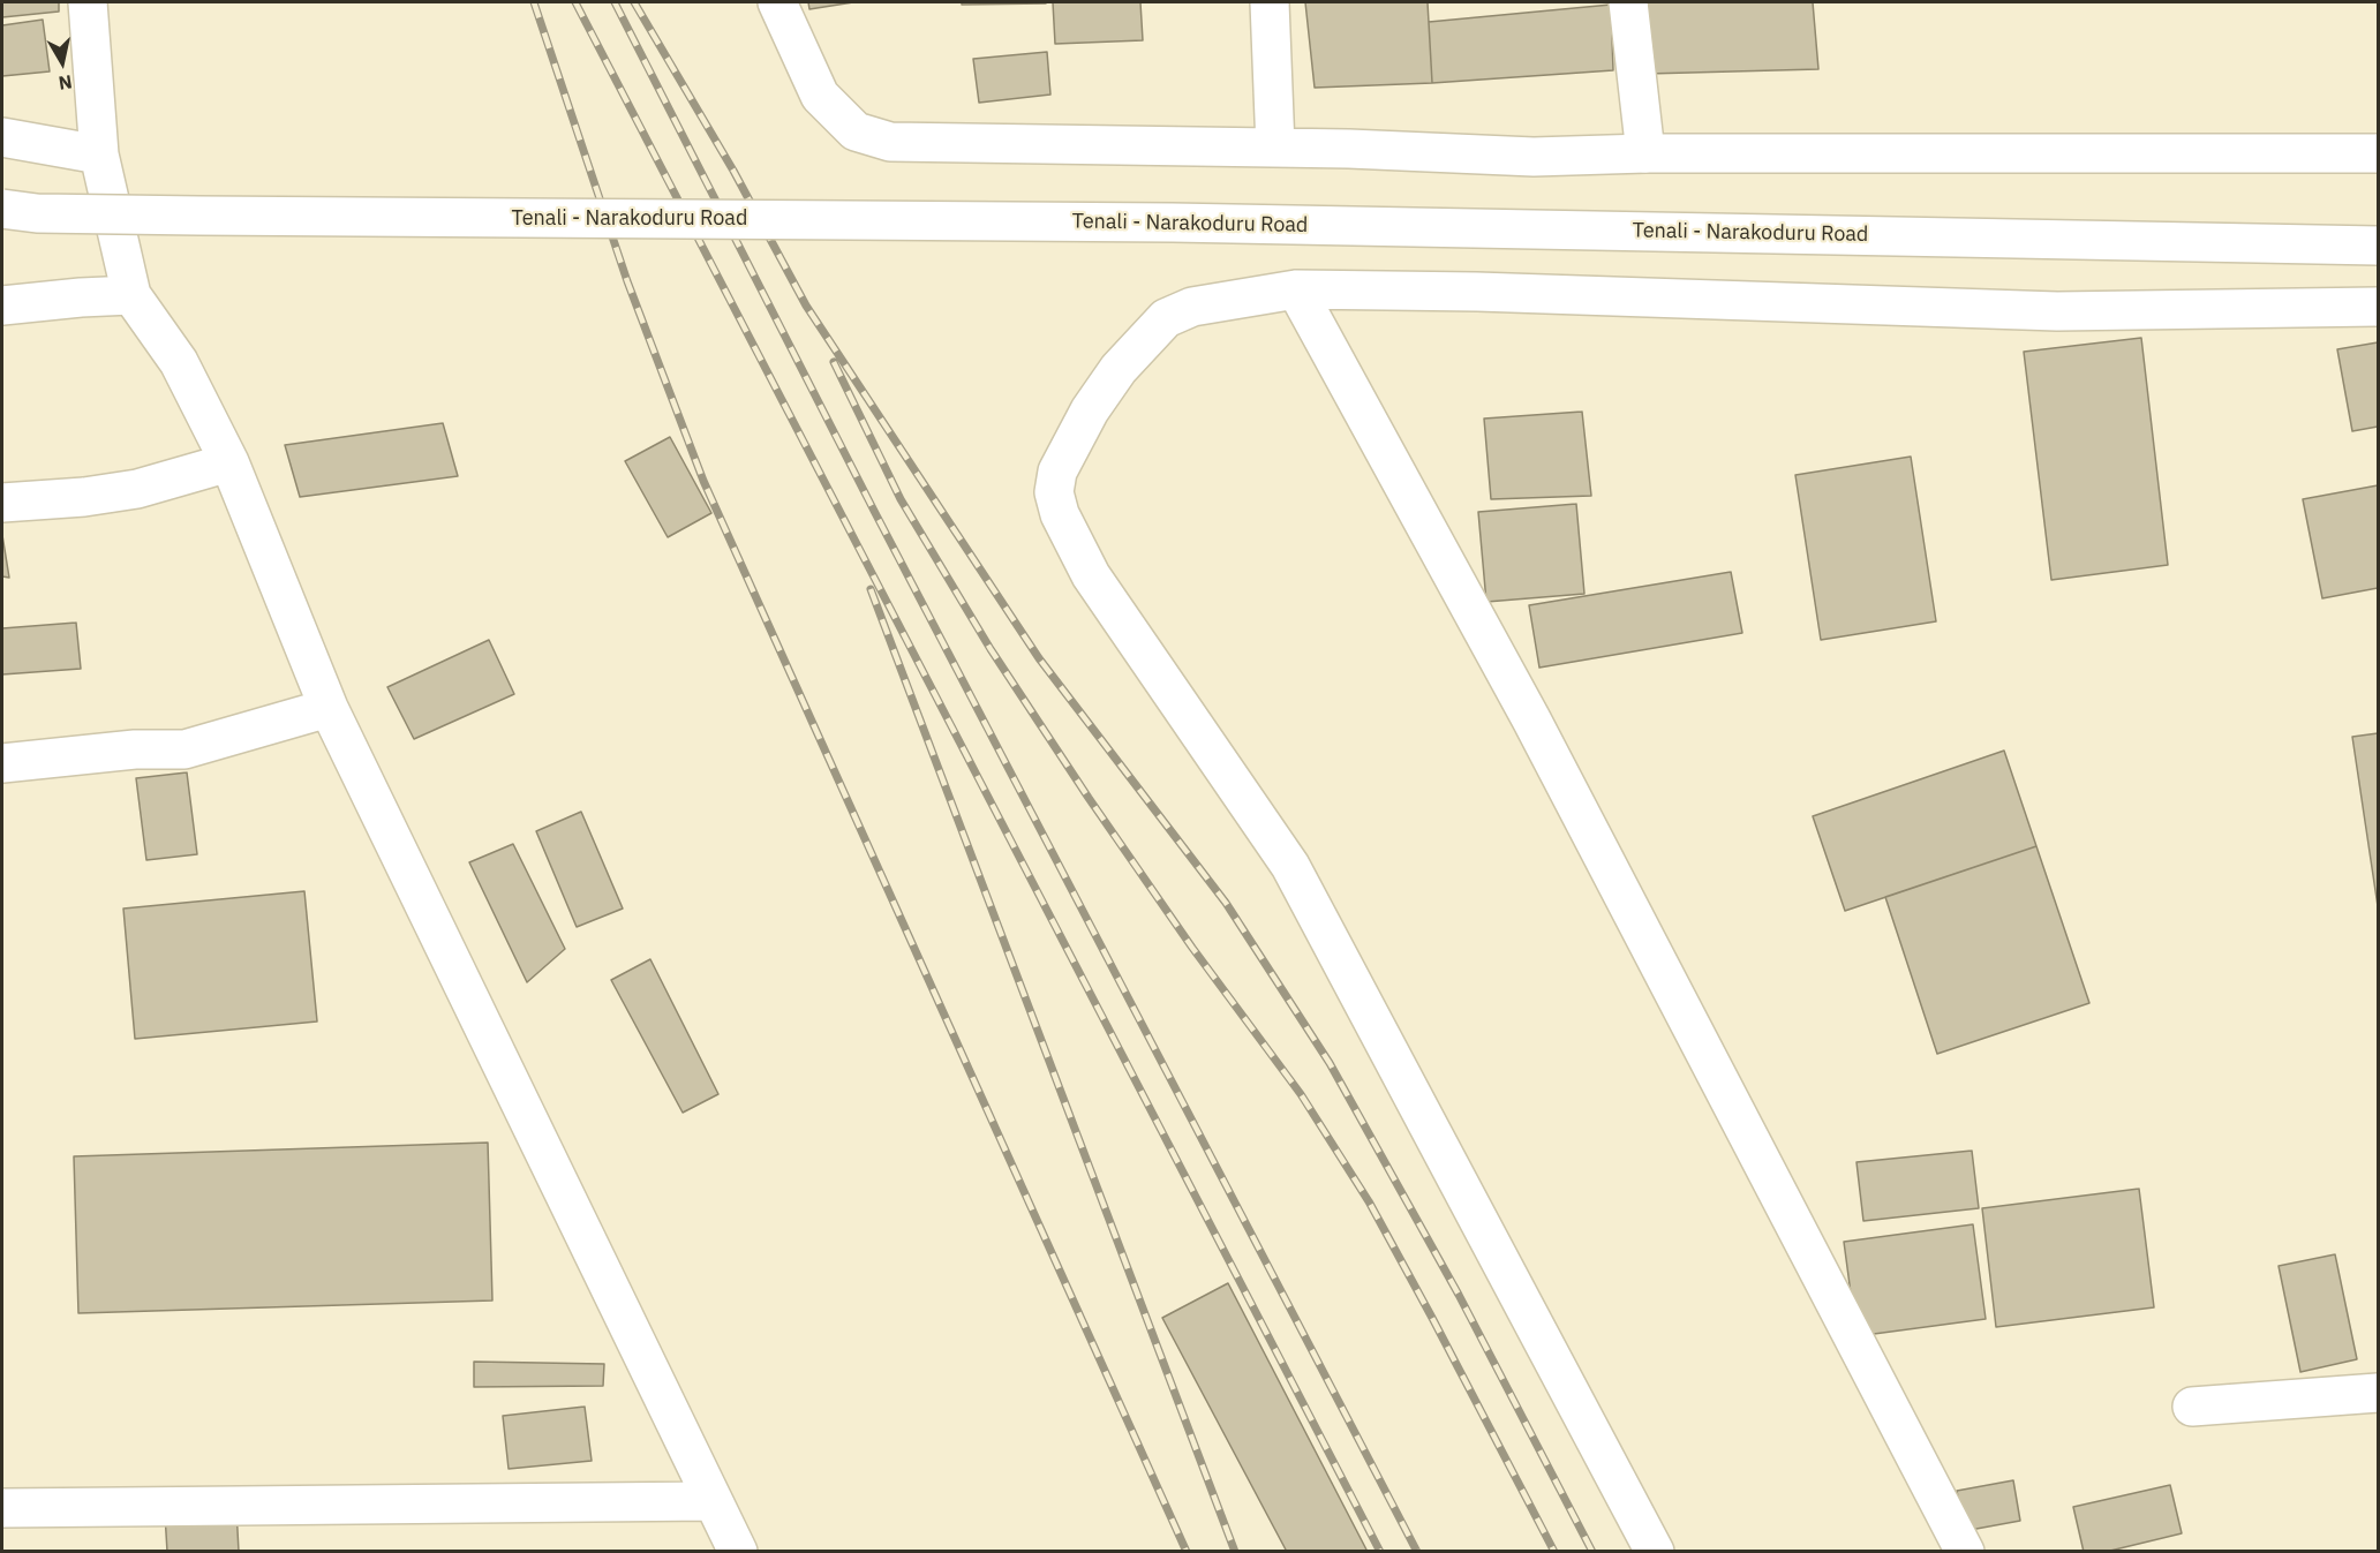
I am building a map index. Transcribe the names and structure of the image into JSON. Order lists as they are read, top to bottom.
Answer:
{
  "streets": {
    "street": ["Tenali - Narakoduru Road"]
  },
  "north": "bottom"
}
